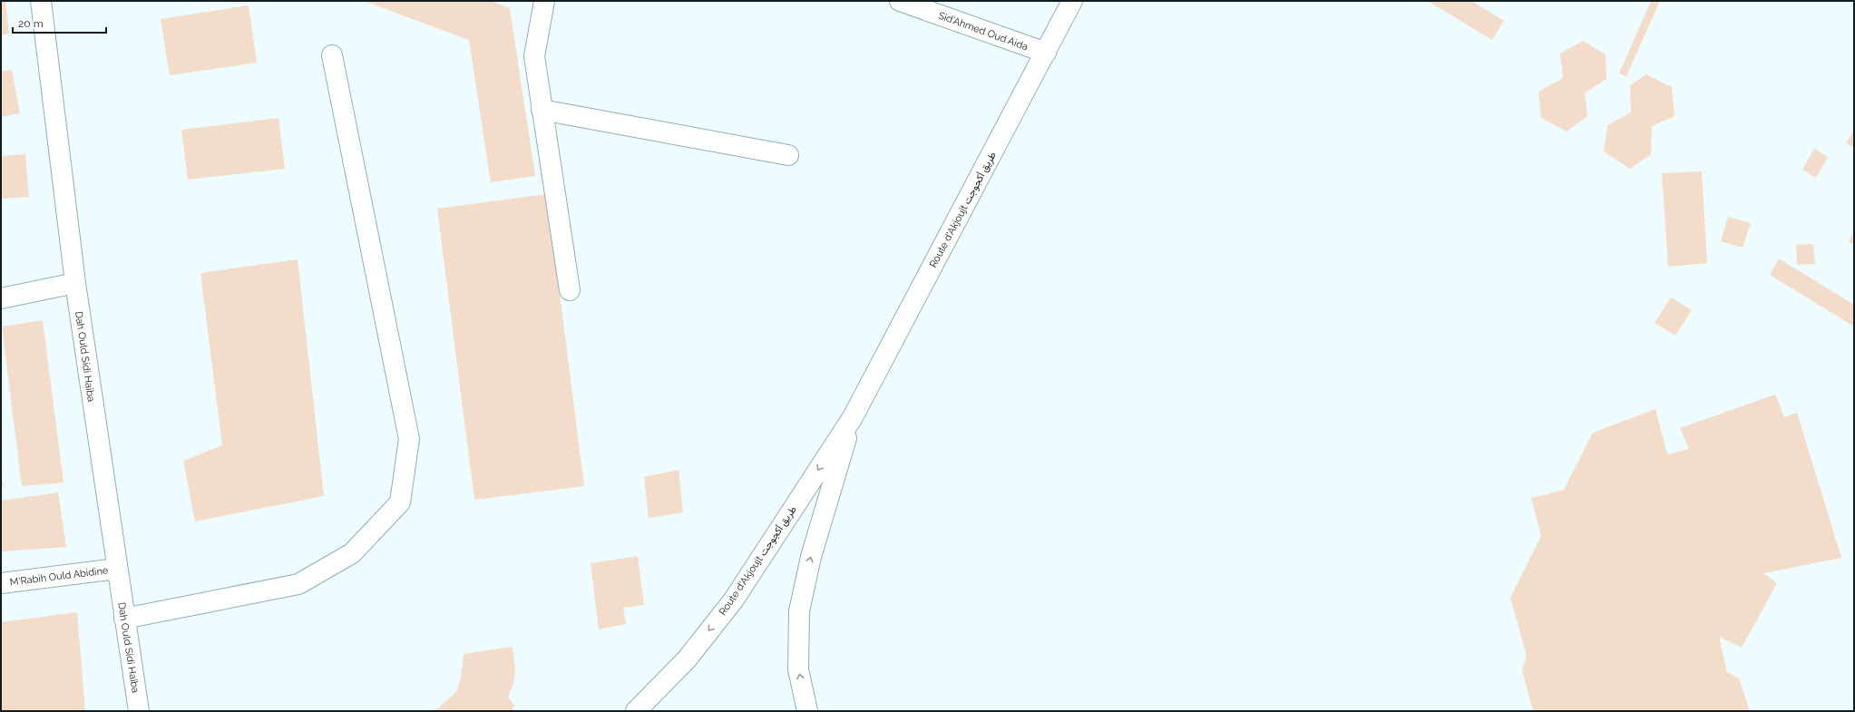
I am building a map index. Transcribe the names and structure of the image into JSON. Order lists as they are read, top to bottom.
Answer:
{
  "streets": {
    "main road": [
      "Sid'Ahmed Oud Aida",
      "Route d'Akjoujt طريق أكجوجت",
      "Dah Ould Sidi Haiba",
      "M'Rabih Ould Abidine"
    ]
  },
  "crossings": [
    ["Sid'Ahmed Oud Aida", "Route d'Akjoujt طريق أكجوجت"],
    ["Dah Ould Sidi Haiba", "M'Rabih Ould Abidine"]
  ],
  "scale_bar": "20 m"
}
